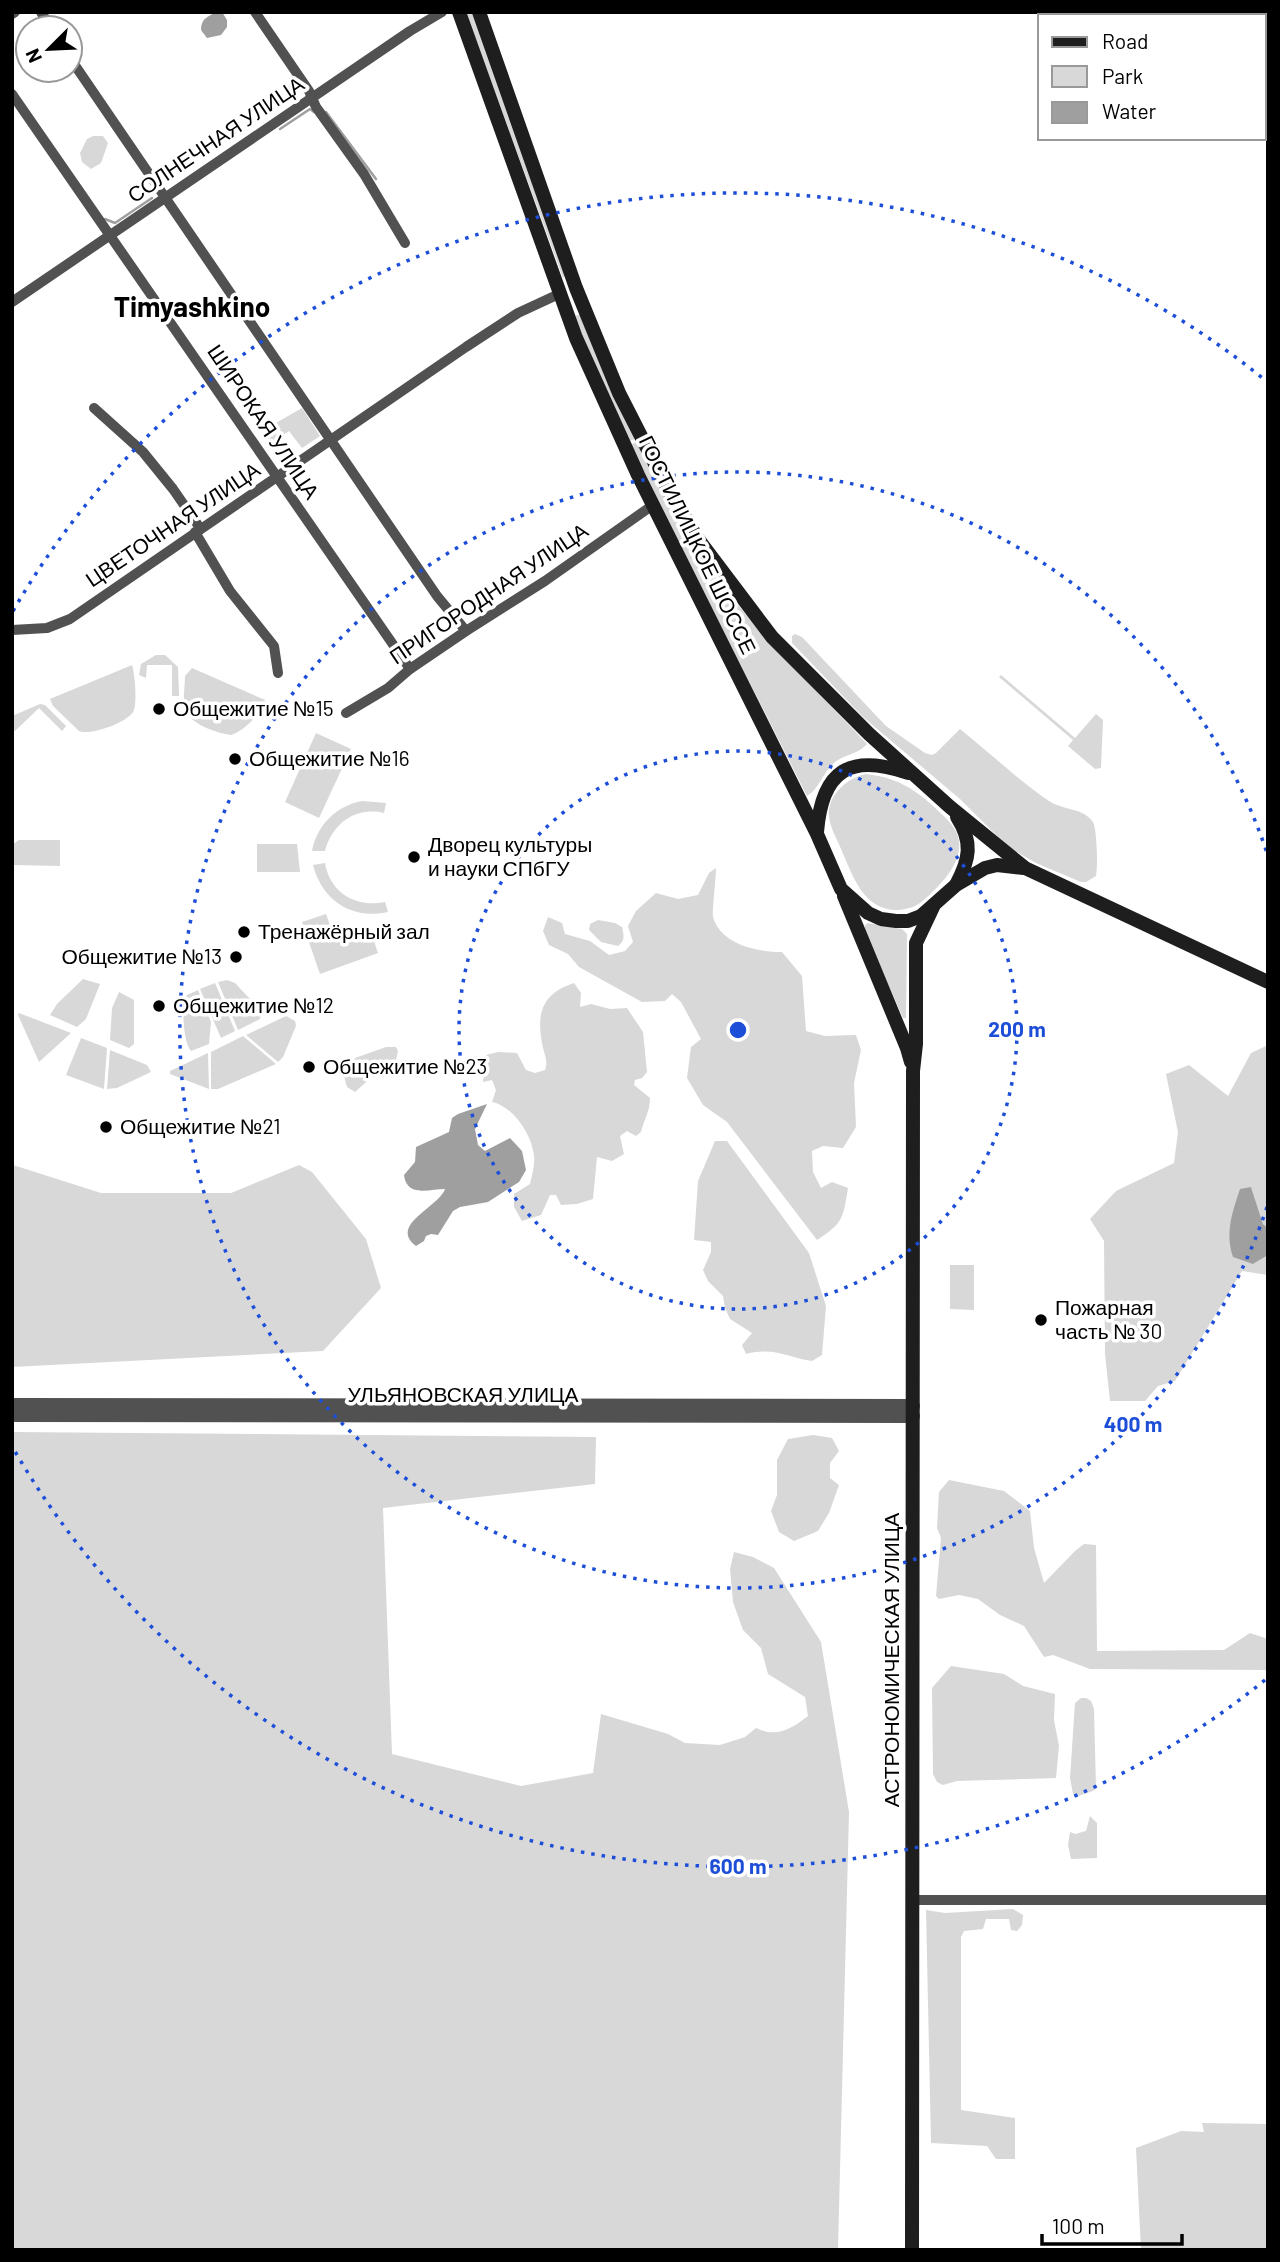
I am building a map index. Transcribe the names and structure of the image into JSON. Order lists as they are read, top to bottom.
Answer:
{
  "streets": {
    "main road": ["ГОСТИЛИЦКОЕ ШОССЕ", "АСТРОНОМИЧЕСКАЯ УЛИЦА"],
    "street": [
      "СОЛНЕЧНАЯ УЛИЦА",
      "ШИРОКАЯ УЛИЦА",
      "ЦВЕТОЧНАЯ УЛИЦА",
      "ПРИГОРОДНАЯ УЛИЦА",
      "УЛЬЯНОВСКАЯ УЛИЦА"
    ]
  },
  "crossings": [
    ["СОЛНЕЧНАЯ УЛИЦА", "ШИРОКАЯ УЛИЦА"],
    ["ШИРОКАЯ УЛИЦА", "ЦВЕТОЧНАЯ УЛИЦА"],
    ["ШИРОКАЯ УЛИЦА", "ПРИГОРОДНАЯ УЛИЦА"],
    ["ЦВЕТОЧНАЯ УЛИЦА", "ГОСТИЛИЦКОЕ ШОССЕ"],
    ["ГОСТИЛИЦКОЕ ШОССЕ", "ПРИГОРОДНАЯ УЛИЦА"],
    ["ГОСТИЛИЦКОЕ ШОССЕ", "АСТРОНОМИЧЕСКАЯ УЛИЦА"],
    ["УЛЬЯНОВСКАЯ УЛИЦА", "АСТРОНОМИЧЕСКАЯ УЛИЦА"]
  ],
  "districts": ["Timyashkino"],
  "places": [
    "Общежитие №15",
    "Общежитие №16",
    "Дворец культуры и науки СПбГУ",
    "Тренажёрный зал",
    "Общежитие №13",
    "Общежитие №12",
    "Общежитие №23",
    "Общежитие №21",
    "Пожарная часть № 30"
  ],
  "legend": ["Road", "Park", "Water"],
  "scale_bar": "100 m",
  "north": "bottom left",
  "rings": ["200 m", "400 m", "600 m"]
}
